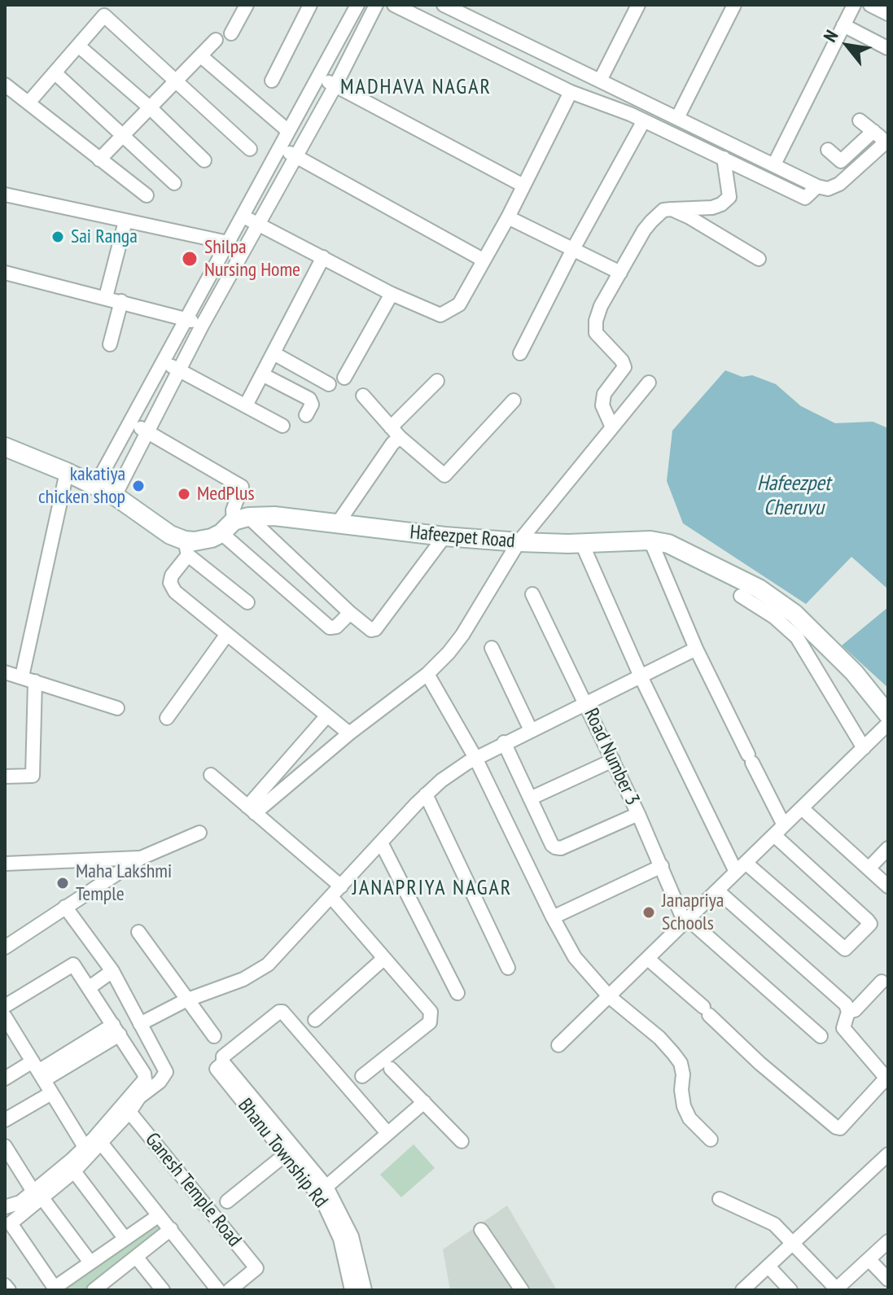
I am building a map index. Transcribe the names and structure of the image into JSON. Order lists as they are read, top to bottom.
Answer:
{
  "streets": {
    "street": [
      "Hafeezpet Road",
      "Road Number 3",
      "Bhanu Township Rd",
      "Ganesh Temple Road"
    ]
  },
  "districts": ["MADHAVA NAGAR", "JANAPRIYA NAGAR"],
  "water": ["Hafeezpet Cheruvu"],
  "places": [
    "Sai Ranga",
    "Shilpa Nursing Home",
    "kakatiya chicken shop",
    "MedPlus",
    "Maha Lakshmi Temple",
    "Janapriya Schools"
  ],
  "north": "top left"
}
